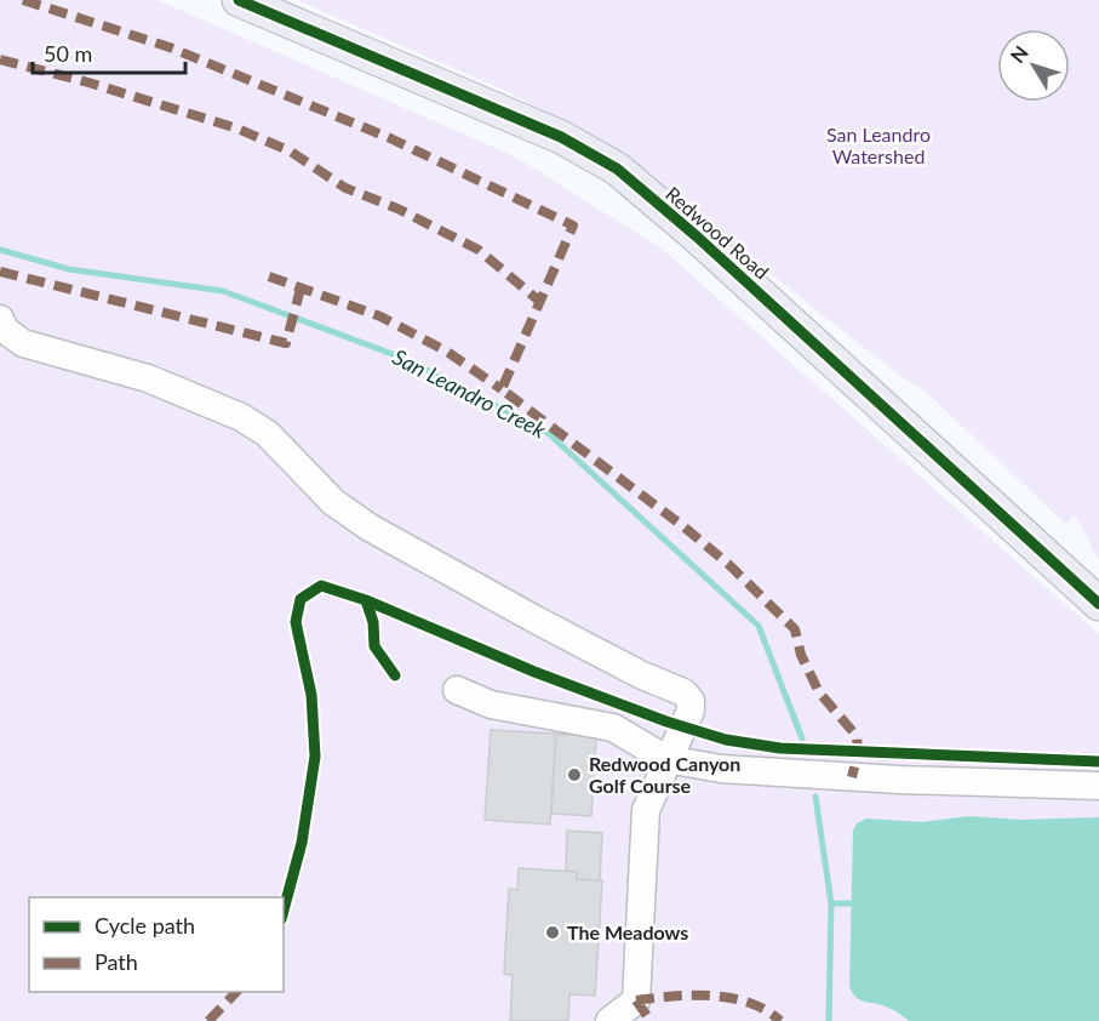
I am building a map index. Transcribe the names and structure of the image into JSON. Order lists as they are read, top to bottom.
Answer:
{
  "streets": {
    "main road": ["Redwood Road"]
  },
  "water": ["San Leandro Creek"],
  "parks": ["San Leandro Watershed"],
  "places": ["Redwood Canyon Golf Course", "The Meadows"],
  "legend": ["Cycle path", "Path"],
  "scale_bar": "50 m",
  "north": "top left"
}
